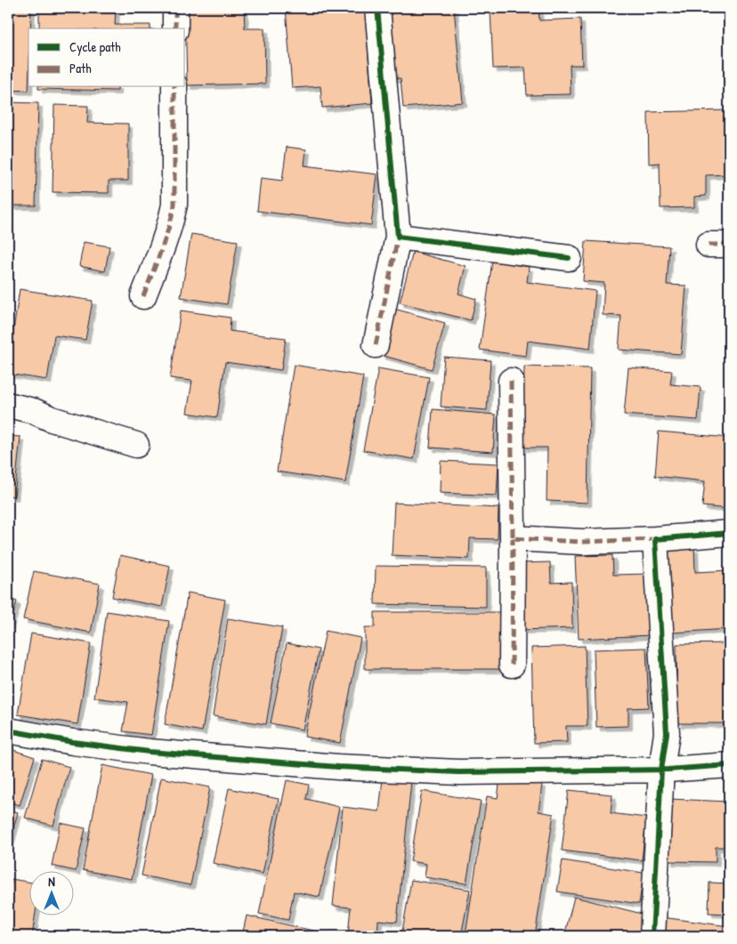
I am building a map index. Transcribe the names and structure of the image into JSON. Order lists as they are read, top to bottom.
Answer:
{
  "legend": ["Cycle path", "Path"],
  "north": "top"
}
